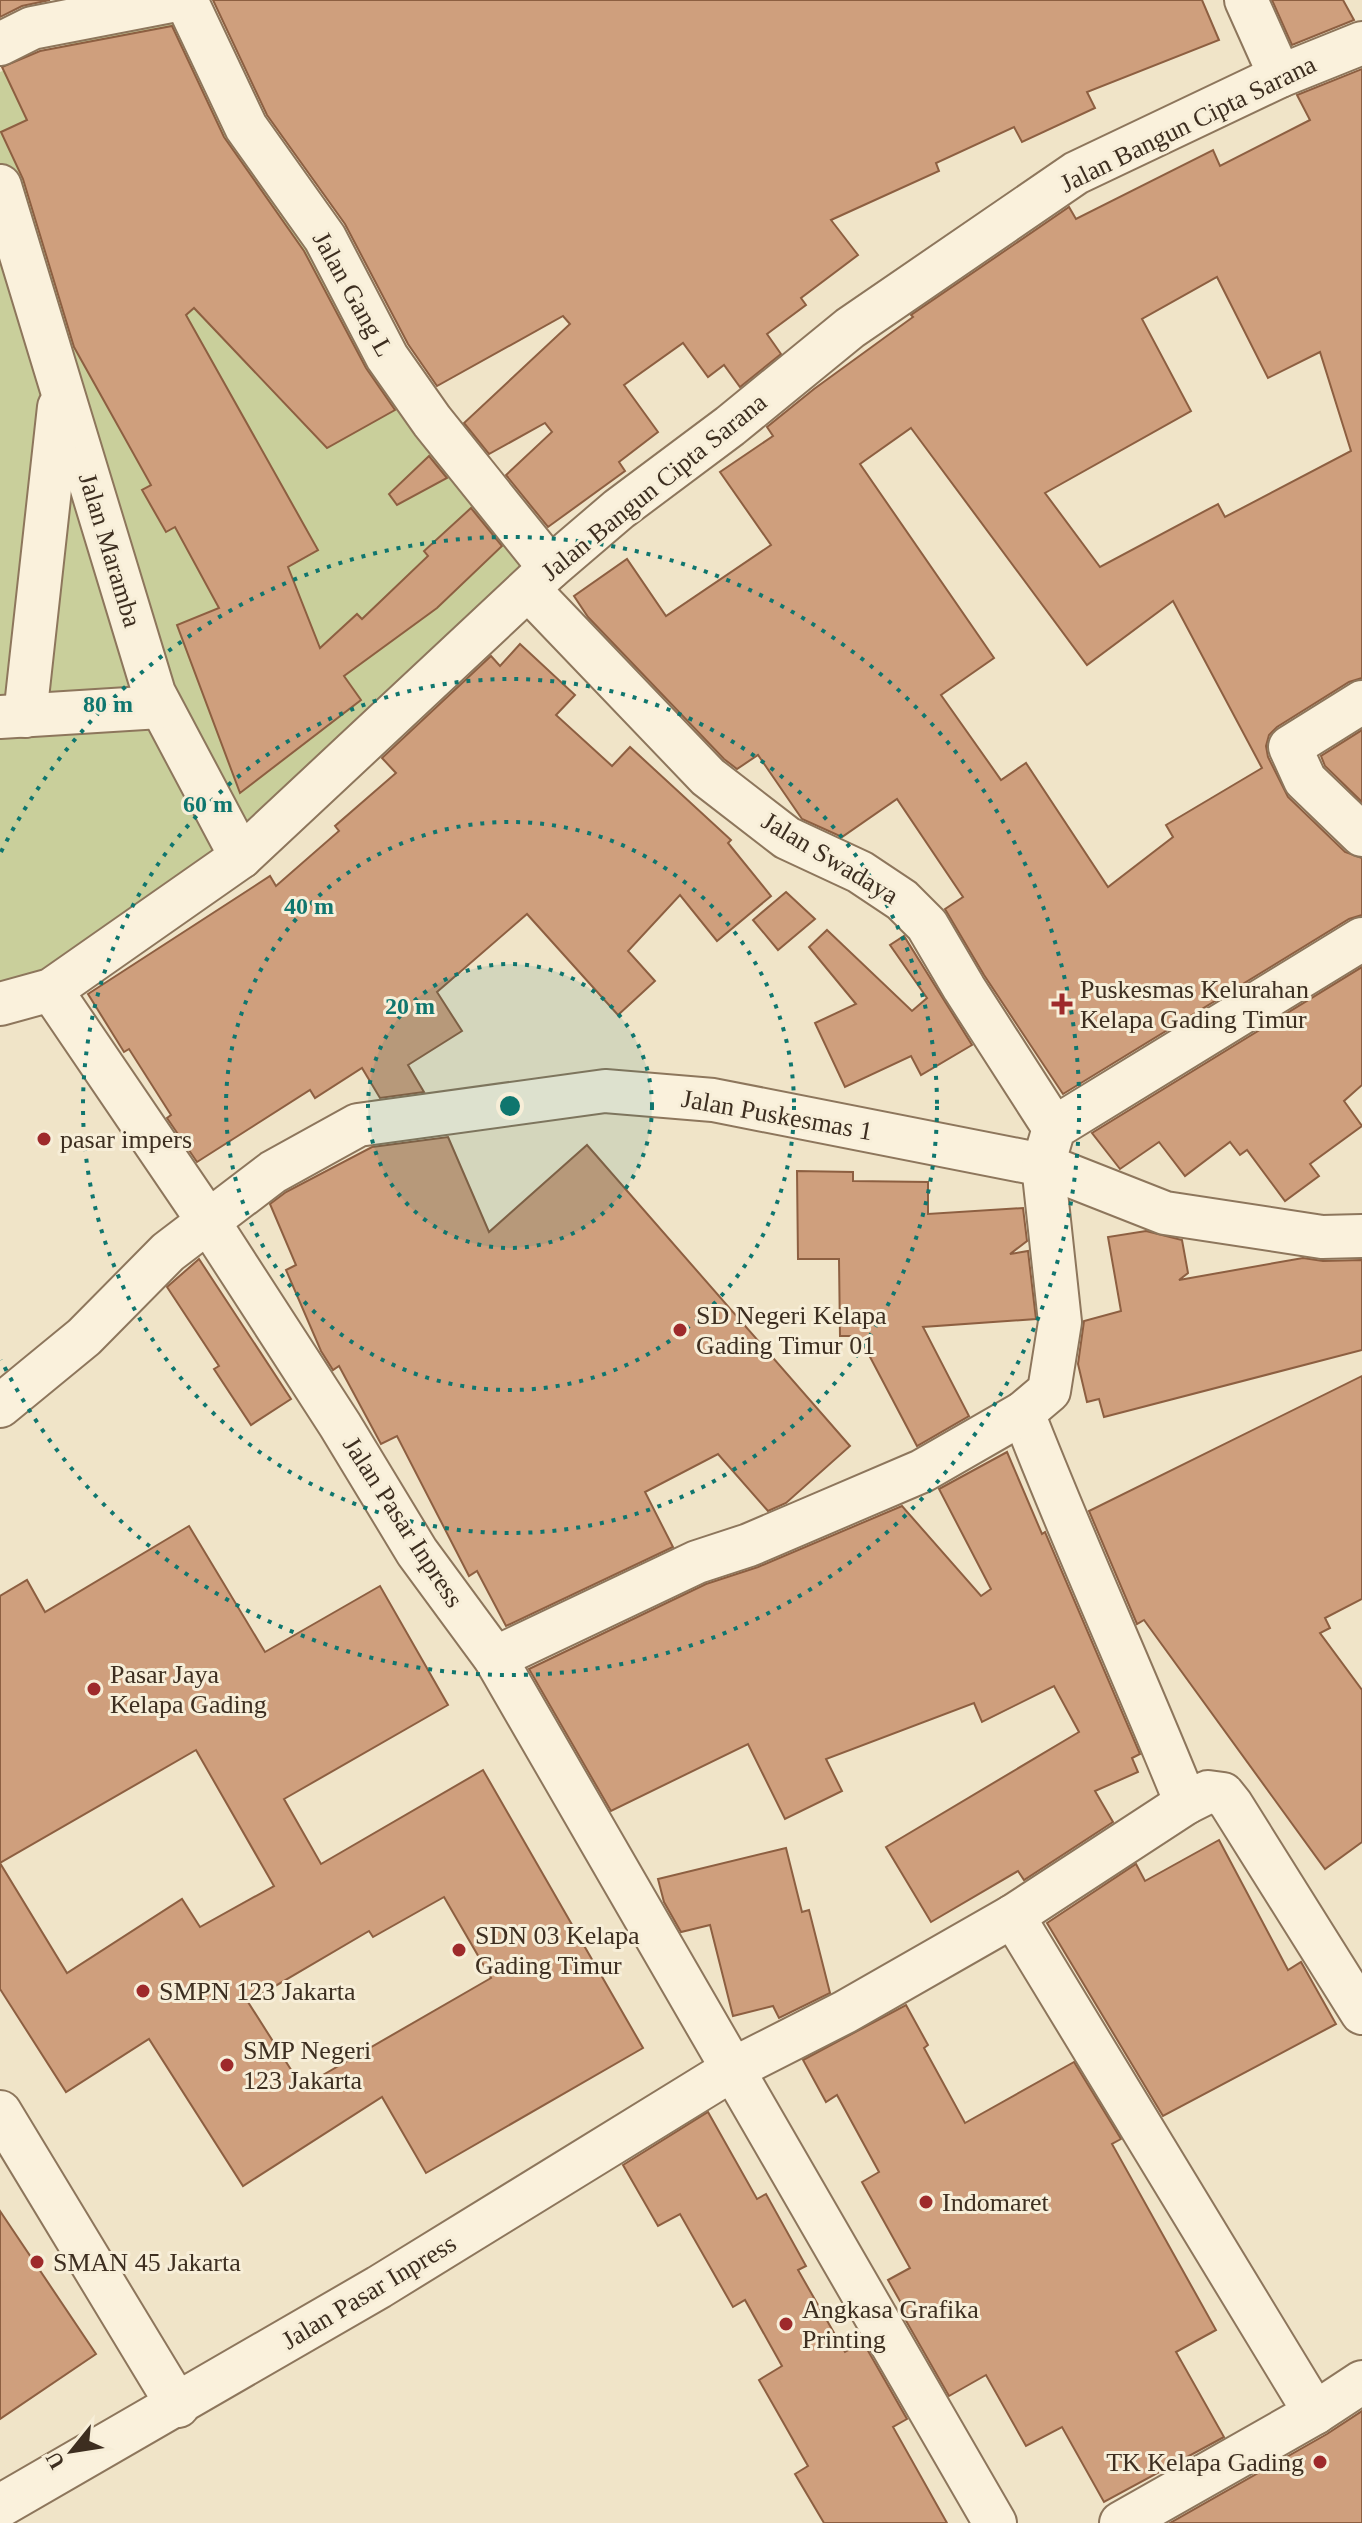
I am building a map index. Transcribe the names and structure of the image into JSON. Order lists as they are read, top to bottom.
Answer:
{
  "streets": {
    "street": [
      "Jalan Bangun Cipta Sarana",
      "Jalan Gang L",
      "Jalan Maramba",
      "Jalan Swadaya",
      "Jalan Puskesmas 1",
      "Jalan Pasar Inpress"
    ]
  },
  "crossings": [
    ["Jalan Bangun Cipta Sarana", "Jalan Gang L"],
    ["Jalan Bangun Cipta Sarana", "Jalan Maramba"],
    ["Jalan Bangun Cipta Sarana", "Jalan Swadaya"],
    ["Jalan Bangun Cipta Sarana", "Jalan Pasar Inpress"],
    ["Jalan Gang L", "Jalan Swadaya"],
    ["Jalan Swadaya", "Jalan Puskesmas 1"],
    ["Jalan Puskesmas 1", "Jalan Pasar Inpress"]
  ],
  "places": {
    "health": ["Puskesmas Kelurahan Kelapa Gading Timur"],
    "other": [
      "pasar impers",
      "SD Negeri Kelapa Gading Timur 01",
      "Pasar Jaya Kelapa Gading",
      "SDN 03 Kelapa Gading Timur",
      "SMPN 123 Jakarta",
      "SMP Negeri 123 Jakarta",
      "Indomaret",
      "SMAN 45 Jakarta",
      "Angkasa Grafika Printing",
      "TK Kelapa Gading"
    ]
  },
  "north": "bottom left",
  "rings": [
    "80 m",
    "60 m",
    "40 m",
    "20 m"
  ]
}
